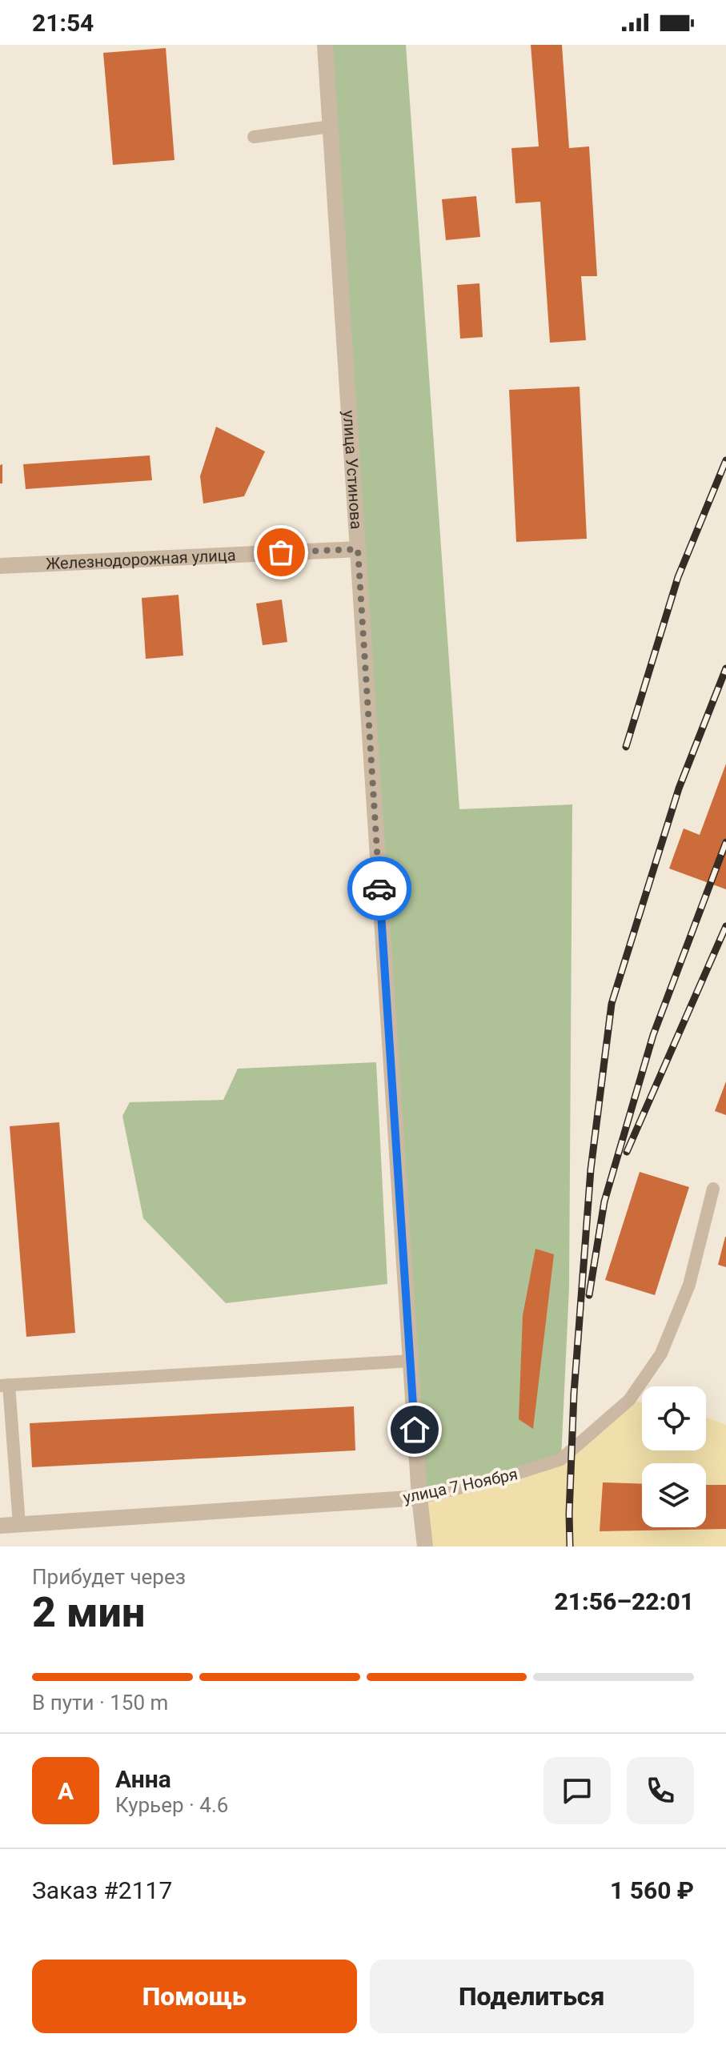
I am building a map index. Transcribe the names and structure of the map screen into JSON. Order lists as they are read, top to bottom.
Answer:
{
  "streets": {
    "street": ["улица Устинова", "Железнодорожная улица", "улица 7 Ноября"]
  },
  "crossings": [
    ["улица Устинова", "Железнодорожная улица"],
    ["улица Устинова", "улица 7 Ноября"]
  ],
  "page": {
    "status": "21:54",
    "heading": ["2 мин", "Прибудет через", "21:56–22:01"],
    "panel": [
      "Анна",
      "Курьер · 4.6",
      "Заказ #2117",
      "1 560 ₽"
    ],
    "bar": "В пути · 150 m",
    "round": "А",
    "buttons": ["Помощь", "Поделиться"]
  }
}
